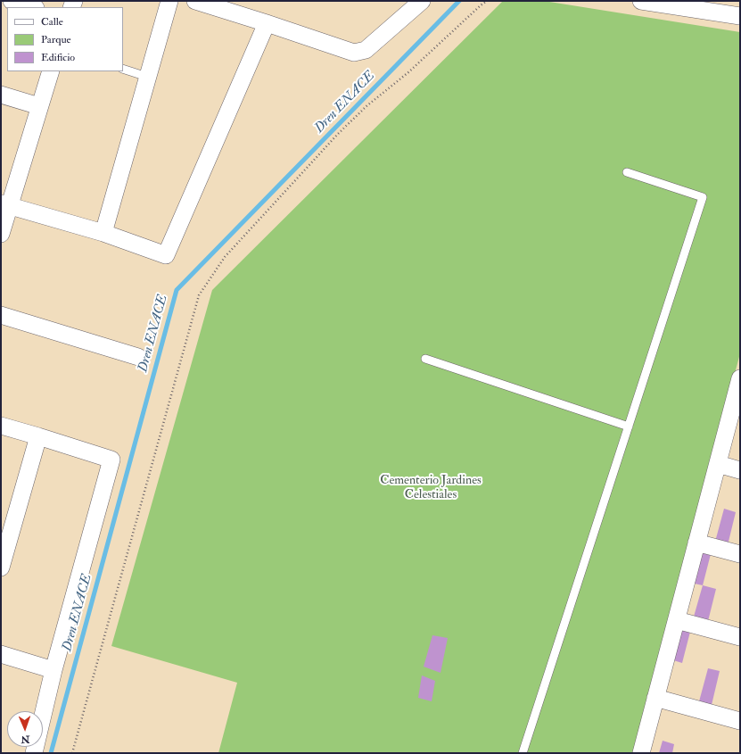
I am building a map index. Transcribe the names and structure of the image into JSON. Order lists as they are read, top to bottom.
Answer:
{
  "water": ["Dren ENACE"],
  "parks": ["Cementerio Jardines Celestiales"],
  "legend": ["Calle", "Parque", "Edificio"],
  "north": "bottom"
}
